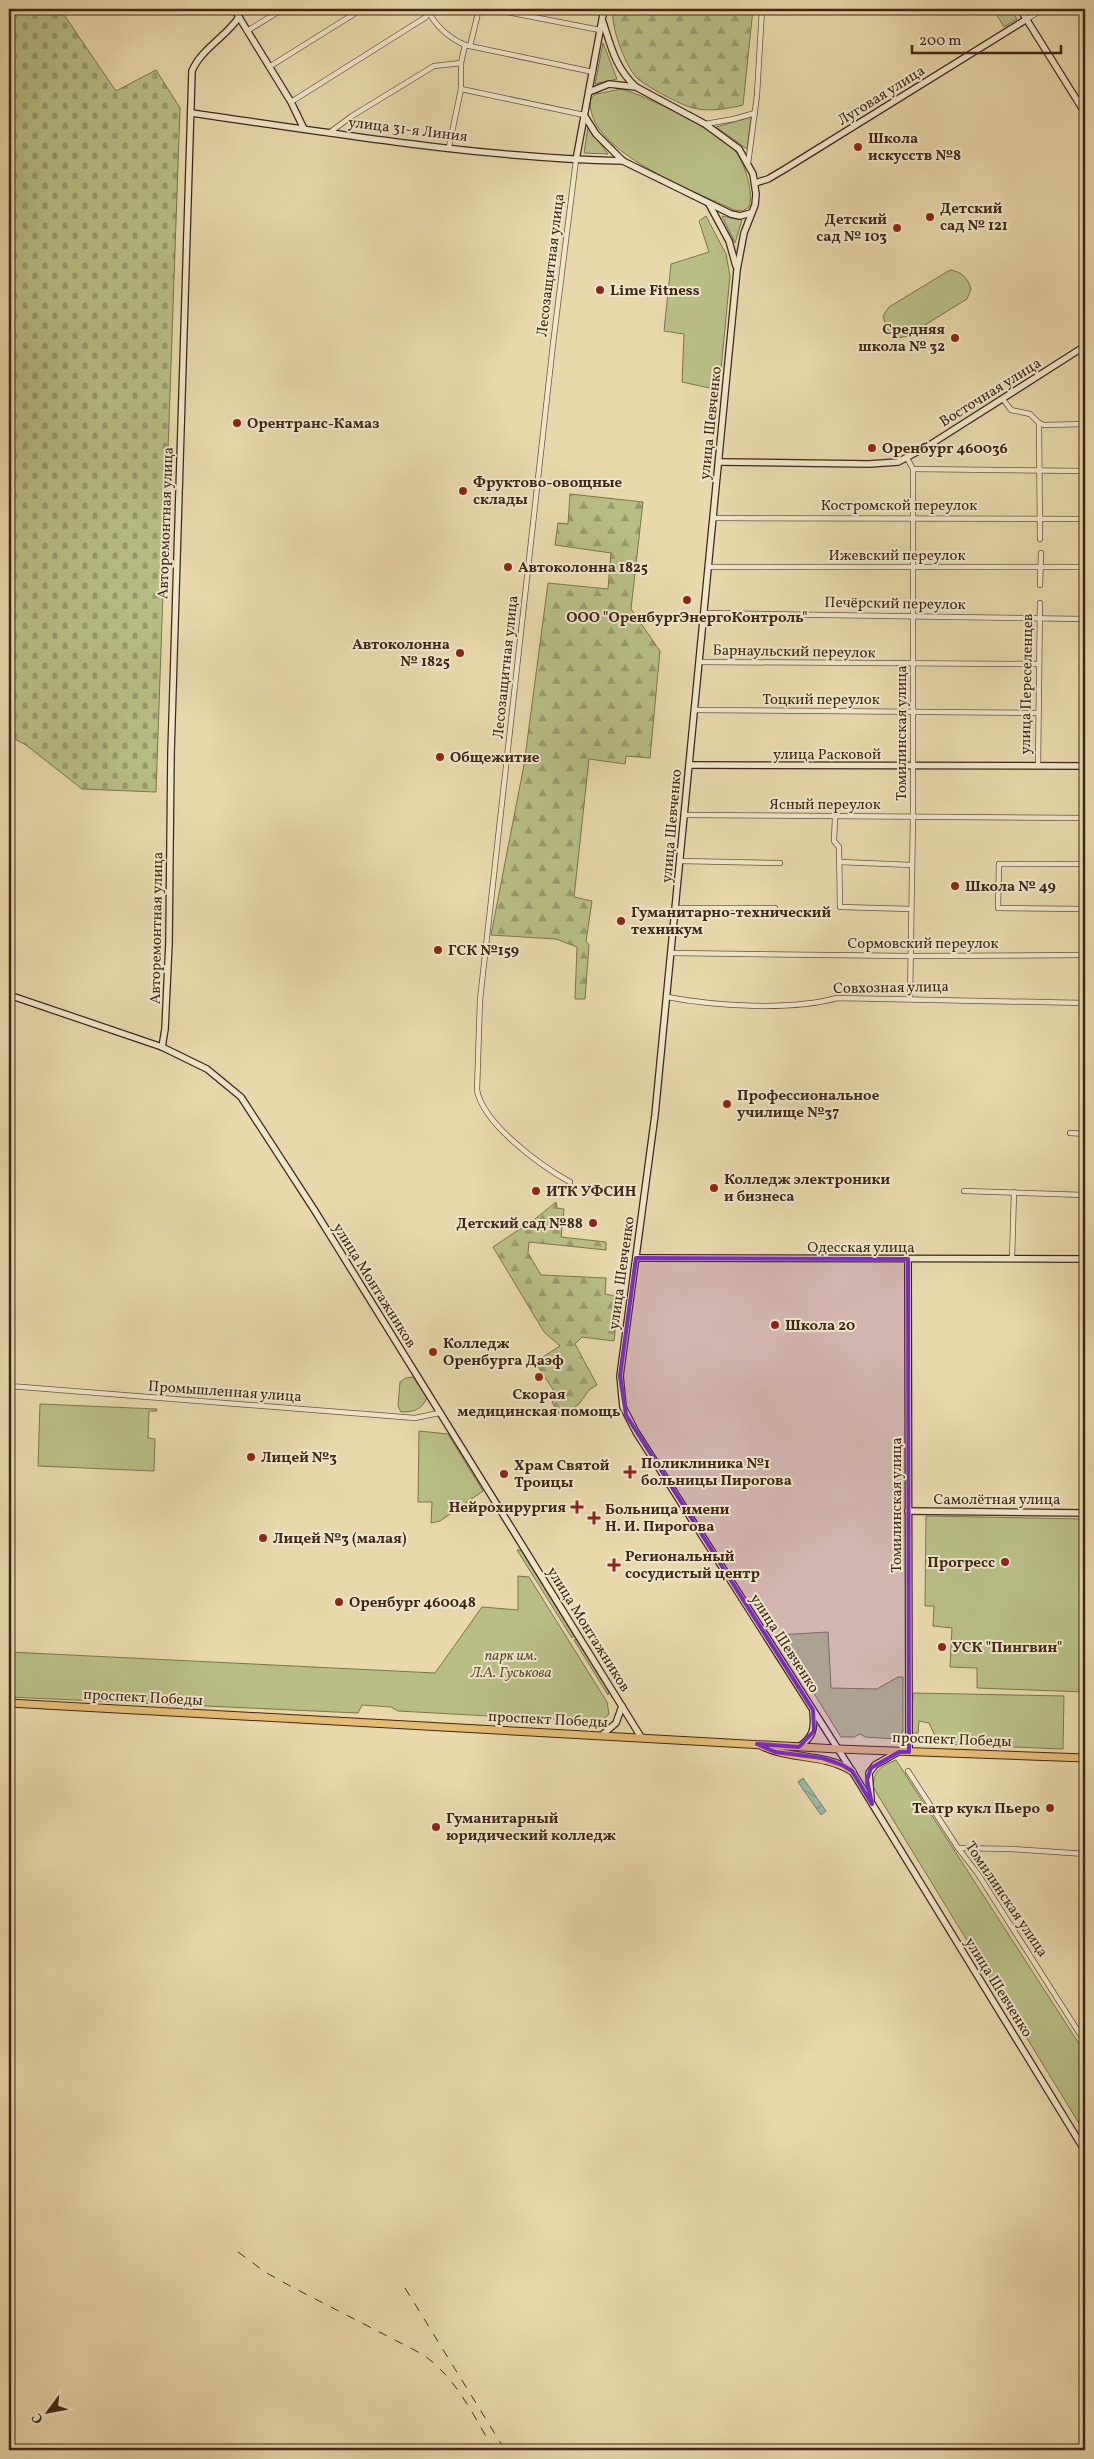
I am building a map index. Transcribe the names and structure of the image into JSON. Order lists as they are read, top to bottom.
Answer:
{
  "streets": {
    "main road": [
      "Луговая улица",
      "улица 31-я Линия",
      "Лесозащитная улица",
      "Восточная улица",
      "улица Шевченко",
      "Авторемонтная улица",
      "Томилинская улица",
      "улица Расковой",
      "Одесская улица",
      "улица Монтажников",
      "Самолётная улица",
      "проспект Победы"
    ],
    "street": [
      "Костромской переулок",
      "Ижевский переулок",
      "Печёрский переулок",
      "Барнаульский переулок",
      "улица Переселенцев",
      "Тоцкий переулок",
      "Ясный переулок",
      "Сормовский переулок",
      "Совхозная улица",
      "Промышленная улица"
    ]
  },
  "crossings": [
    ["Луговая улица", "улица Шевченко"],
    ["улица 31-я Линия", "Лесозащитная улица"],
    ["улица 31-я Линия", "Авторемонтная улица"],
    ["Восточная улица", "улица Шевченко"],
    ["улица Шевченко", "Костромской переулок"],
    ["улица Шевченко", "Ижевский переулок"],
    ["улица Шевченко", "Печёрский переулок"],
    ["улица Шевченко", "Барнаульский переулок"],
    ["улица Шевченко", "Тоцкий переулок"],
    ["улица Шевченко", "улица Расковой"],
    ["улица Шевченко", "Ясный переулок"],
    ["улица Шевченко", "Сормовский переулок"],
    ["улица Шевченко", "Совхозная улица"],
    ["улица Шевченко", "Одесская улица"],
    ["улица Шевченко", "проспект Победы"],
    ["Костромской переулок", "Томилинская улица"],
    ["Авторемонтная улица", "улица Монтажников"],
    ["Ижевский переулок", "Томилинская улица"],
    ["Печёрский переулок", "улица Переселенцев"],
    ["Печёрский переулок", "Томилинская улица"],
    ["Барнаульский переулок", "улица Переселенцев"],
    ["Барнаульский переулок", "Томилинская улица"],
    ["улица Переселенцев", "Тоцкий переулок"],
    ["улица Переселенцев", "улица Расковой"],
    ["Тоцкий переулок", "Томилинская улица"],
    ["Томилинская улица", "улица Расковой"],
    ["Томилинская улица", "Ясный переулок"],
    ["Томилинская улица", "Сормовский переулок"],
    ["Томилинская улица", "Совхозная улица"],
    ["Томилинская улица", "Одесская улица"],
    ["Томилинская улица", "Самолётная улица"],
    ["Томилинская улица", "проспект Победы"],
    ["улица Монтажников", "Промышленная улица"],
    ["улица Монтажников", "проспект Победы"]
  ],
  "parks": ["парк им. Л.А. Гуськова"],
  "places": {
    "other": [
      "Школа искусств №8",
      "Детский сад № 121",
      "Детский сад № 103",
      "Lime Fitness",
      "Средняя школа № 32",
      "Орентранс-Камаз",
      "Оренбург 460036",
      "Фруктово-овощные склады",
      "Автоколонна 1825",
      "ООО \"ОренбургЭнергоКонтроль\"",
      "Автоколонна № 1825",
      "Общежитие",
      "Школа № 49",
      "Гуманитарно-технический техникум",
      "ГСК №159",
      "Профессиональное училище №37",
      "Колледж электроники и бизнеса",
      "ИТК УФСИН",
      "Детский сад №88",
      "Школа 20",
      "Колледж Оренбурга Даэф",
      "Скорая медицинская помощь",
      "Лицей №3",
      "Храм Святой Троицы",
      "Лицей №3 (малая)",
      "Прогресс",
      "Оренбург 460048",
      "УСК \"Пингвин\"",
      "Театр кукл Пьеро",
      "Гуманитарный юридический колледж"
    ],
    "health": [
      "Поликлиника №1 больницы Пирогова",
      "Нейрохирургия",
      "Больница имени Н. И. Пирогова",
      "Региональный сосудистый центр"
    ]
  },
  "scale_bar": "200 m",
  "north": "bottom left"
}
